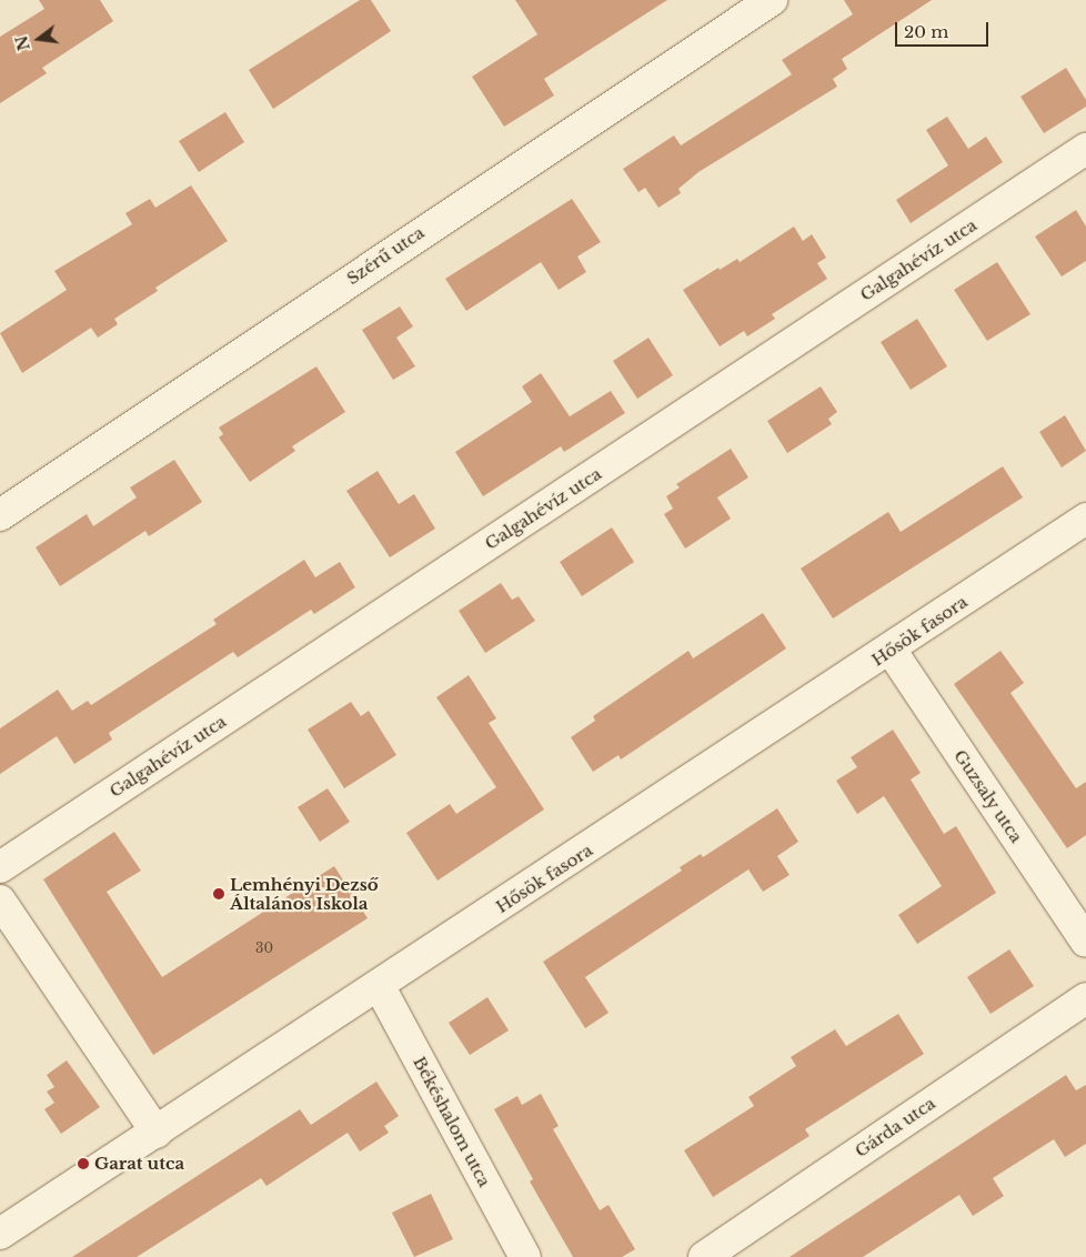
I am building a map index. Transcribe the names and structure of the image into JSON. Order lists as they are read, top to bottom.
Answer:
{
  "streets": {
    "street": [
      "Szérű utca",
      "Galgahévíz utca",
      "Hősök fasora",
      "Guzsaly utca",
      "Békéshalom utca",
      "Gárda utca"
    ]
  },
  "crossings": [
    ["Hősök fasora", "Guzsaly utca"],
    ["Hősök fasora", "Békéshalom utca"]
  ],
  "places": ["Lemhényi Dezső Általános Iskola", "Garat utca"],
  "house_numbers": ["30"],
  "scale_bar": "20 m",
  "north": "left"
}
